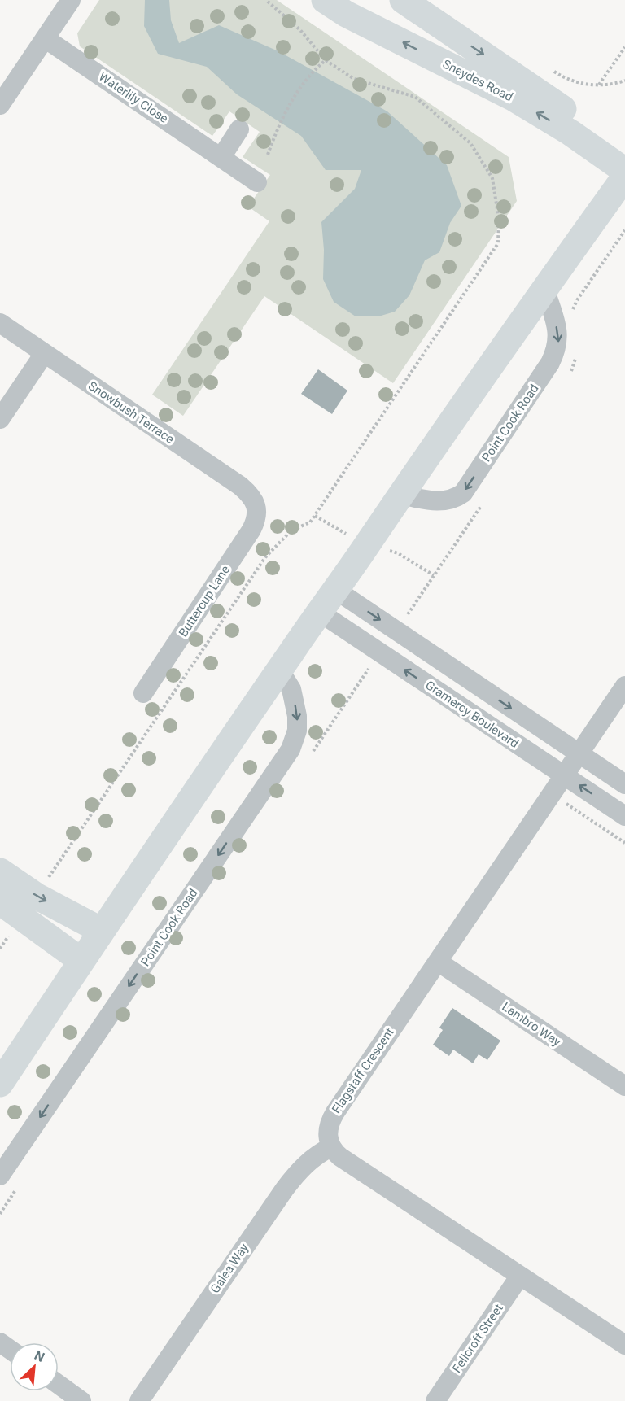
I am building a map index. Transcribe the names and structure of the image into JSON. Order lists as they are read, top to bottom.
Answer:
{
  "streets": {
    "main road": ["Sneydes Road"],
    "street": [
      "Waterlily Close",
      "Snowbush Terrace",
      "Point Cook Road",
      "Buttercup Lane",
      "Gramercy Boulevard",
      "Lambro Way",
      "Flagstaff Crescent",
      "Galea Way",
      "Fellcroft Street"
    ]
  },
  "crossings": [
    ["Snowbush Terrace", "Buttercup Lane"],
    ["Gramercy Boulevard", "Flagstaff Crescent"],
    ["Lambro Way", "Flagstaff Crescent"],
    ["Flagstaff Crescent", "Galea Way"]
  ],
  "one_way": ["Point Cook Road"],
  "north": "top right"
}
